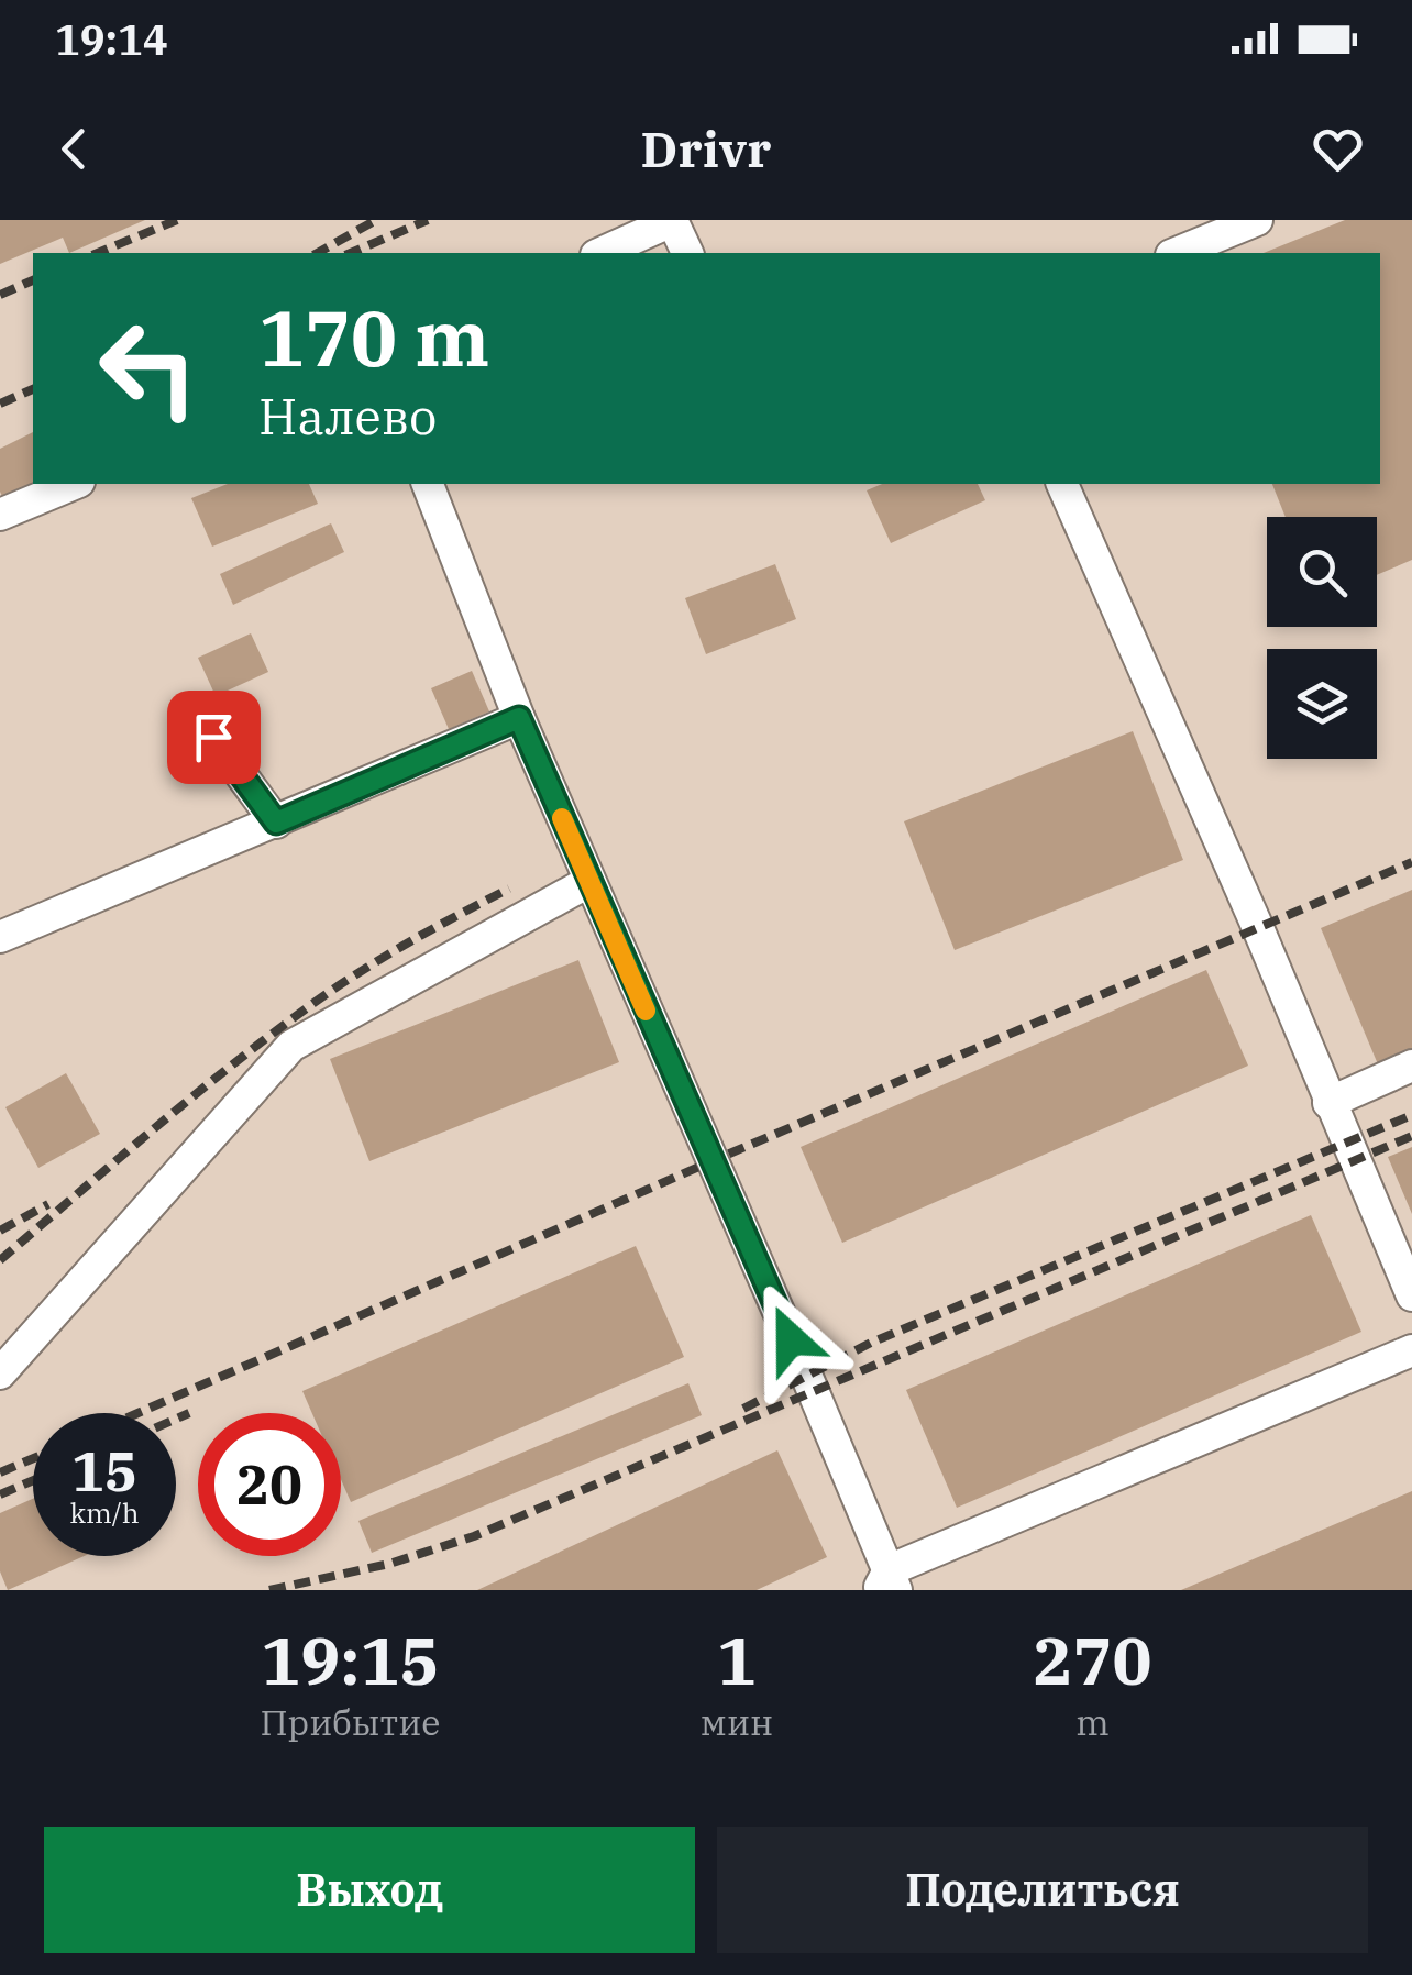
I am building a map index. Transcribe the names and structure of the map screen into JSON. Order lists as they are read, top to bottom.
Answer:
{
  "page": {
    "status": "19:14",
    "header": "Drivr",
    "turn": ["170 m", "Налево"],
    "speed": "15 km/h",
    "limit": "20",
    "eta": [
      "19:15",
      "Прибытие",
      "1",
      "мин",
      "270",
      "m"
    ],
    "buttons": ["Выход", "Поделиться"]
  }
}
